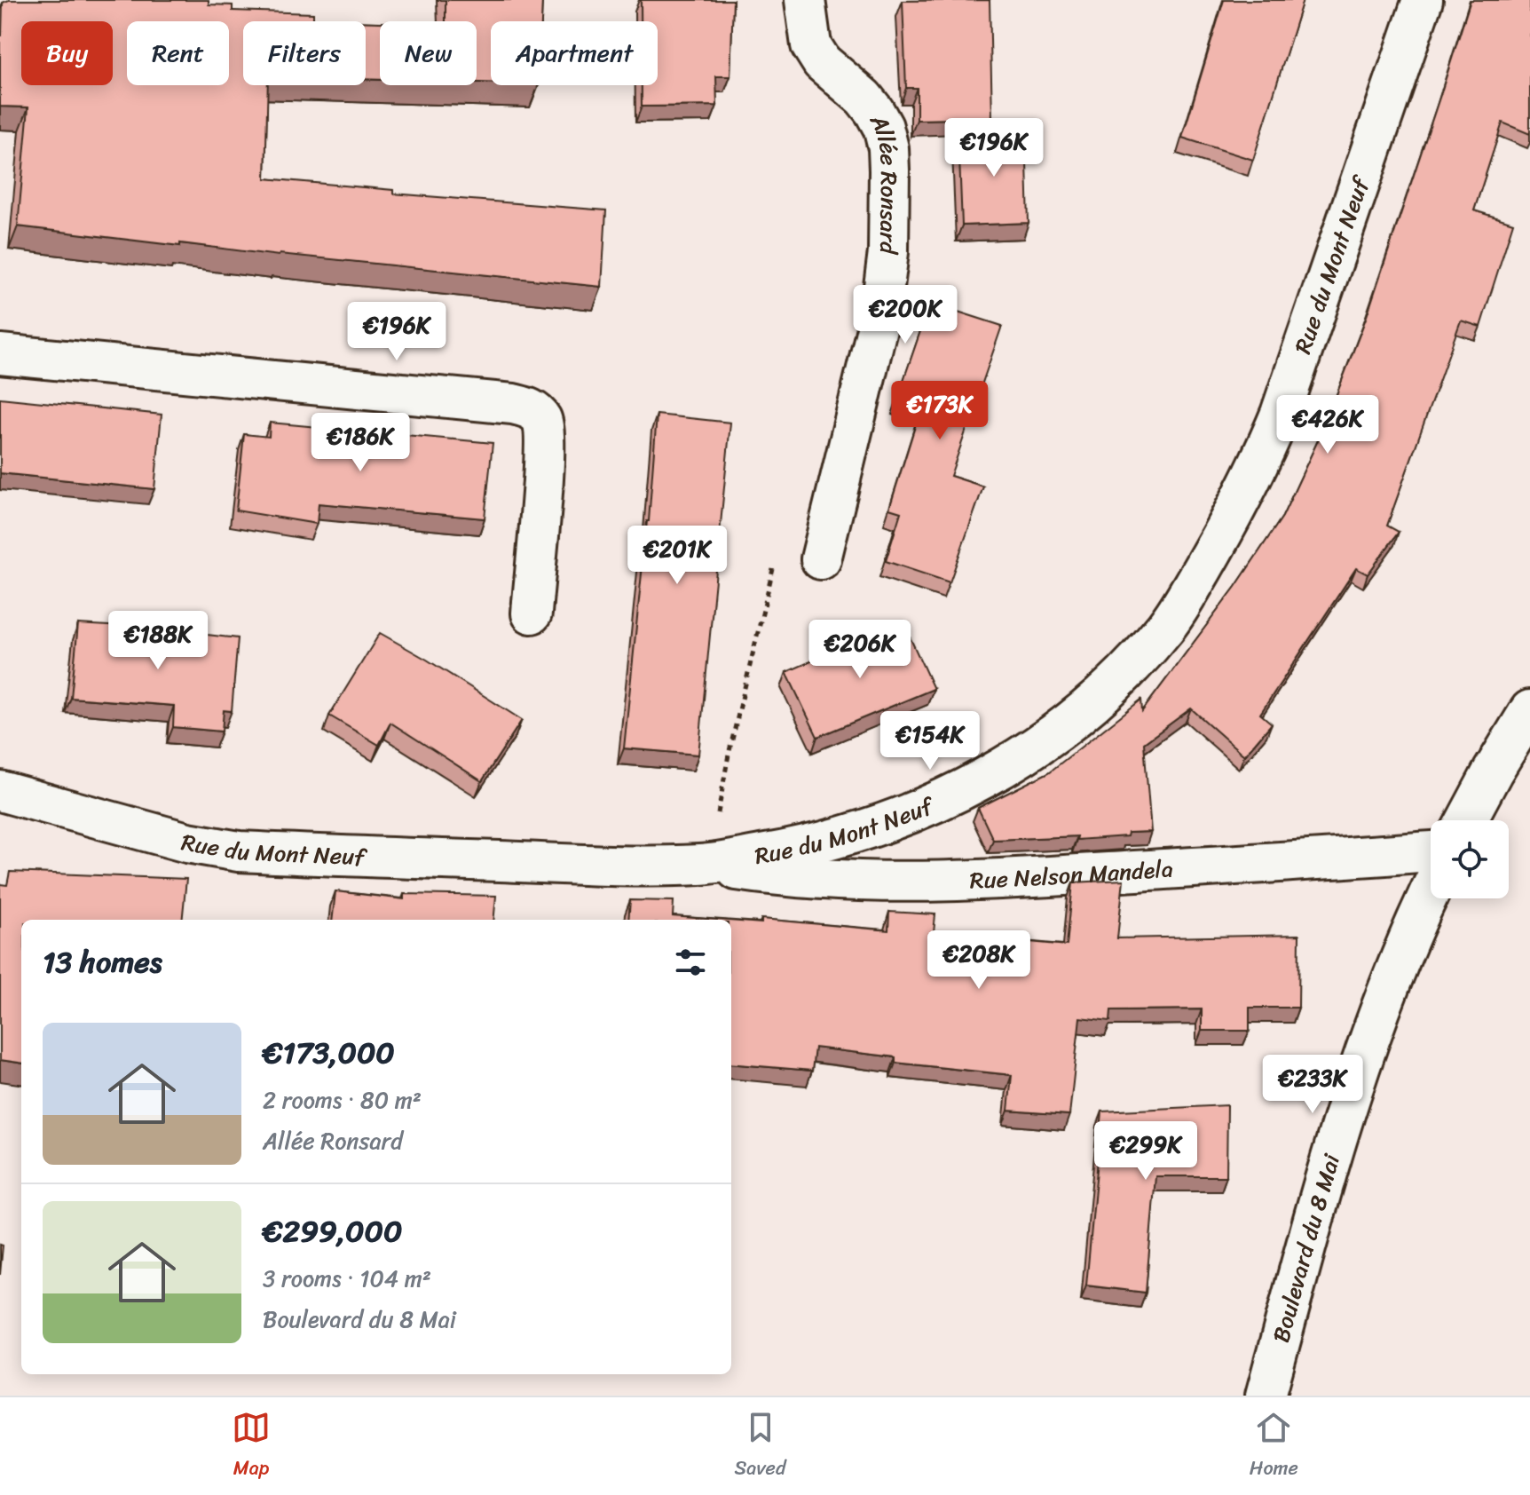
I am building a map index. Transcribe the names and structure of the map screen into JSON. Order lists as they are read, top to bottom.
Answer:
{
  "streets": {
    "street": [
      "Allée Ronsard",
      "Rue du Mont Neuf",
      "Rue Nelson Mandela",
      "Boulevard du 8 Mai"
    ]
  },
  "crossings": [
    ["Rue du Mont Neuf", "Rue Nelson Mandela"]
  ],
  "page": {
    "chip": [
      "Buy",
      "Rent",
      "Filters",
      "New",
      "Apartment"
    ],
    "price": [
      "€196K",
      "€200K",
      "€196K",
      "€173K",
      "€426K",
      "€186K",
      "€201K",
      "€188K",
      "€206K",
      "€154K",
      "€208K",
      "€233K",
      "€299K"
    ],
    "heading": "13 homes",
    "list": [
      {
        "name": "€173,000",
        "note": "2 rooms · 80 m² · Allée Ronsard"
      },
      {
        "name": "€299,000",
        "note": "3 rooms · 104 m² · Boulevard du 8 Mai"
      }
    ],
    "tabs": ["Map", "Saved", "Home"]
  }
}
